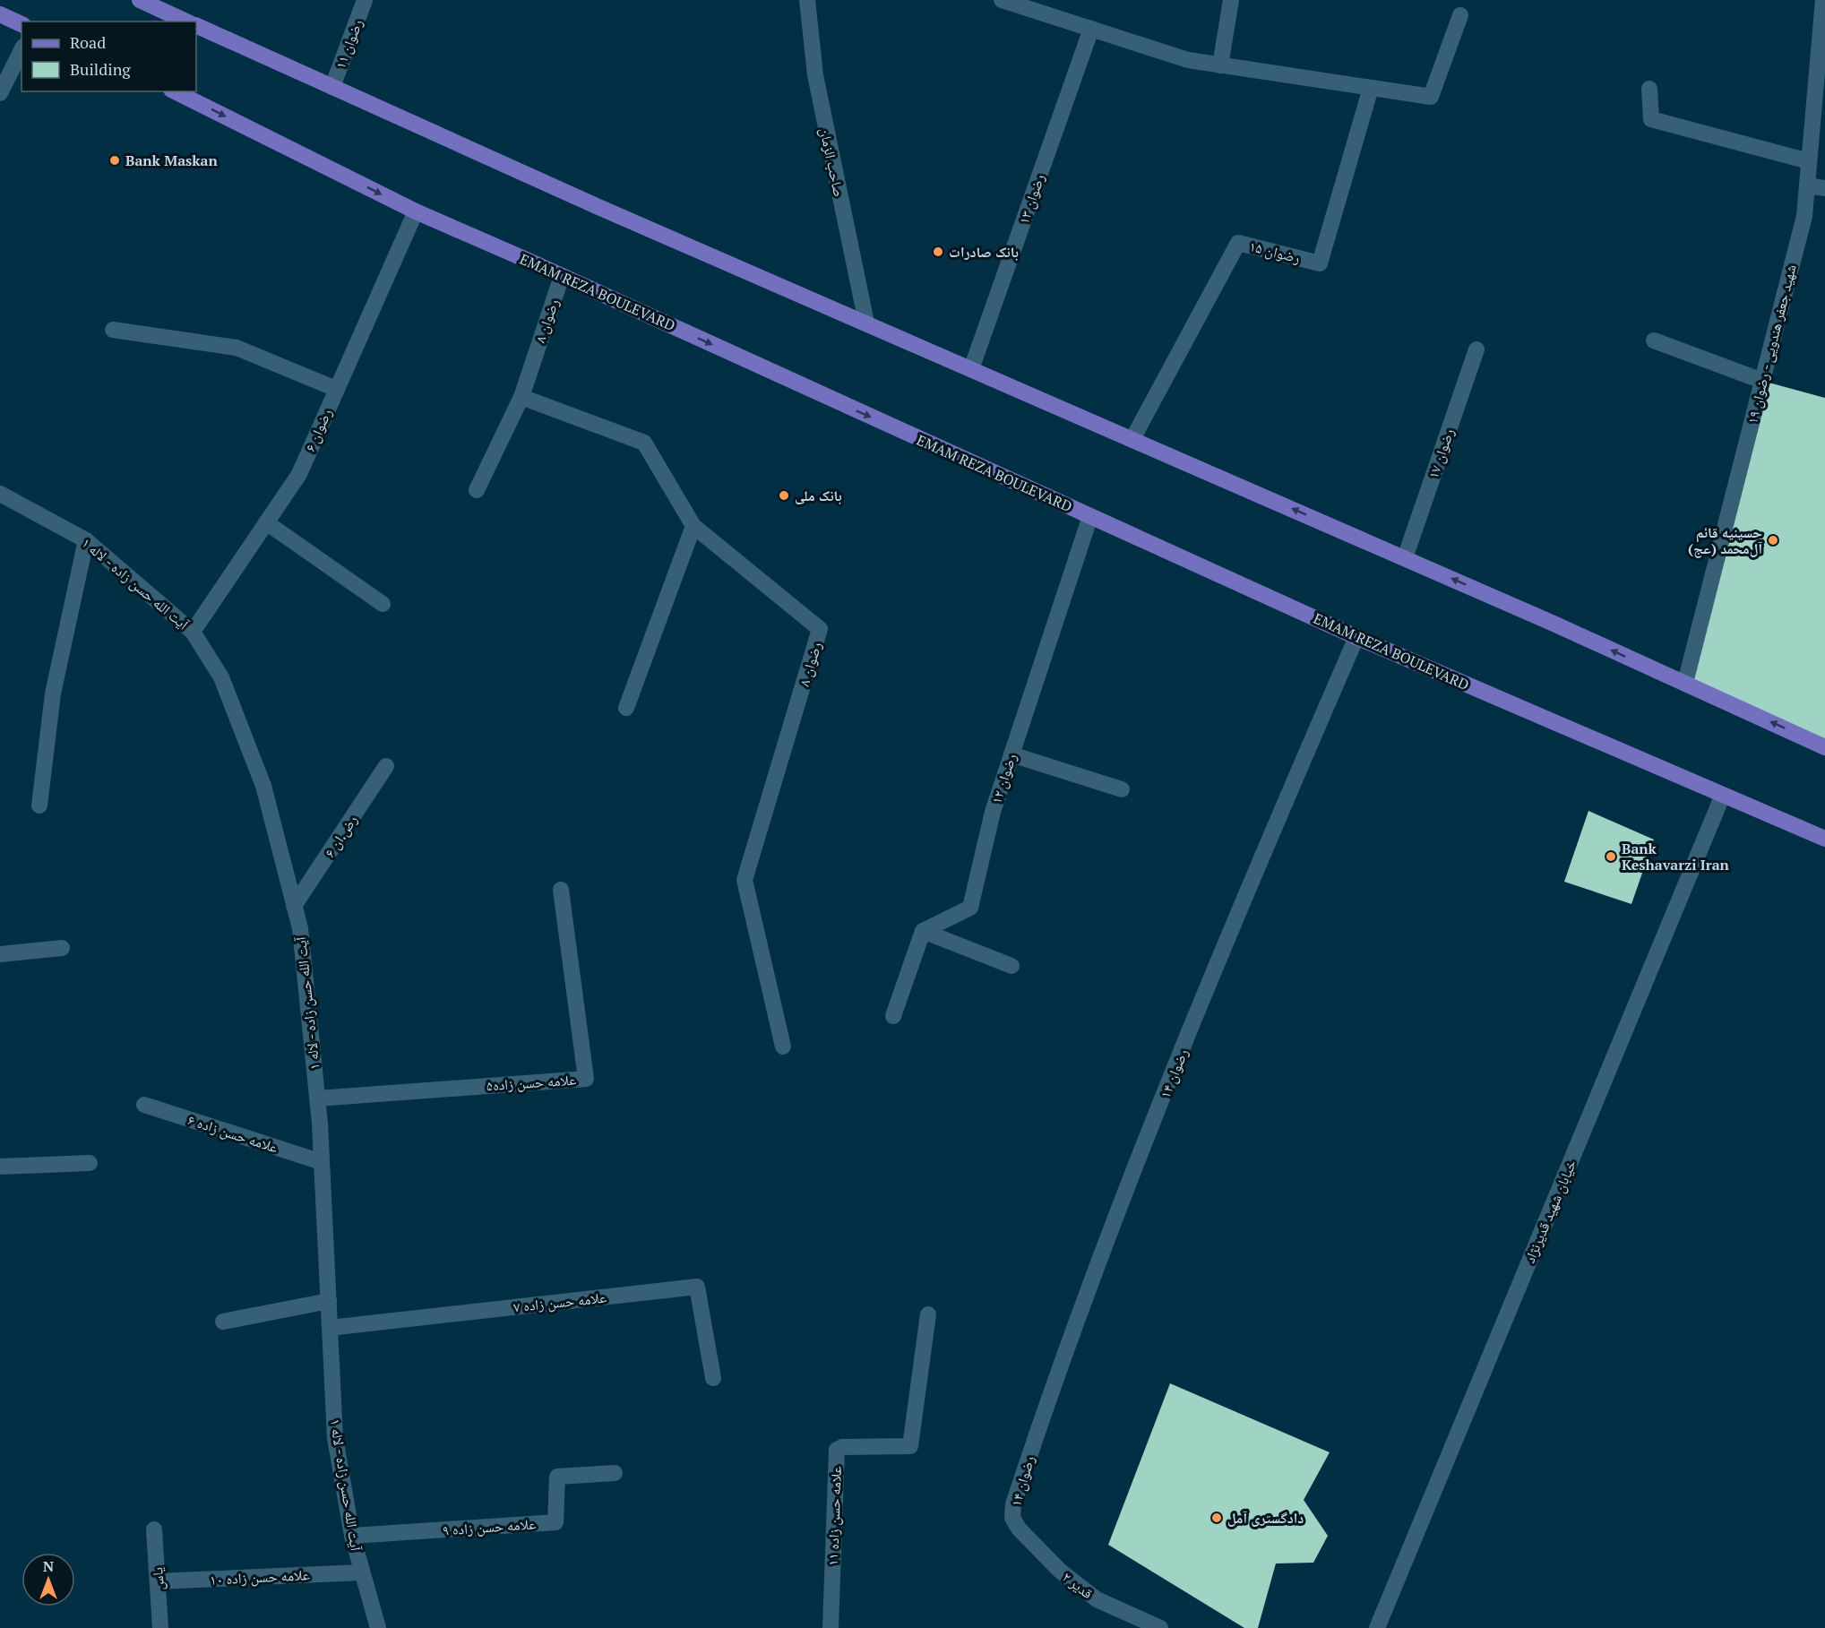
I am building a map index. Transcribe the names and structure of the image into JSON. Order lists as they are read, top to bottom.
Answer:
{
  "streets": {
    "main road": ["EMAM REZA BOULEVARD"],
    "street": [
      "رضوان ۱۱",
      "صاحب الزمان",
      "رضوان ۱۳",
      "رضوان ۱۵",
      "رضوان ۸",
      "شهید جعفر هندویی - رضوان ۱۹",
      "رضوان ۶",
      "رضوان ۱۷",
      "آیت الله حسن زاده - لاله ۱",
      "رضوان ۱۲",
      "رض.ان ۶",
      "رضوان ۱۴",
      "علامه حسن زاده۵",
      "علامه حسن زاده ۶",
      "خيابان شهيد قديرنژاد",
      "علامه حسن زاده ۷",
      "علامه حسن زاده ۱۱",
      "علامه حسن زاده ۹",
      "علامه حسن زاده ۱۰",
      "یاس",
      "قدیر ۲"
    ]
  },
  "crossings": [
    ["EMAM REZA BOULEVARD", "رضوان ۸"],
    ["EMAM REZA BOULEVARD", "رضوان ۶"],
    ["EMAM REZA BOULEVARD", "رضوان ۱۲"],
    ["EMAM REZA BOULEVARD", "رضوان ۱۴"],
    ["EMAM REZA BOULEVARD", "خيابان شهيد قديرنژاد"],
    ["رضوان ۶", "آیت الله حسن زاده - لاله ۱"],
    ["آیت الله حسن زاده - لاله ۱", "رض.ان ۶"],
    ["آیت الله حسن زاده - لاله ۱", "علامه حسن زاده۵"],
    ["آیت الله حسن زاده - لاله ۱", "علامه حسن زاده ۶"],
    ["آیت الله حسن زاده - لاله ۱", "علامه حسن زاده ۷"],
    ["آیت الله حسن زاده - لاله ۱", "علامه حسن زاده ۹"],
    ["آیت الله حسن زاده - لاله ۱", "علامه حسن زاده ۱۰"],
    ["رضوان ۱۴", "قدیر ۲"],
    ["علامه حسن زاده ۱۰", "یاس"]
  ],
  "places": [
    "Bank Maskan",
    "بانک صادرات",
    "بانک‌ ملی",
    "حسینیه قائم آل‌محمد (عج)",
    "Bank Keshavarzi Iran",
    "دادگستری آمل"
  ],
  "legend": ["Road", "Building"],
  "north": "top"
}
